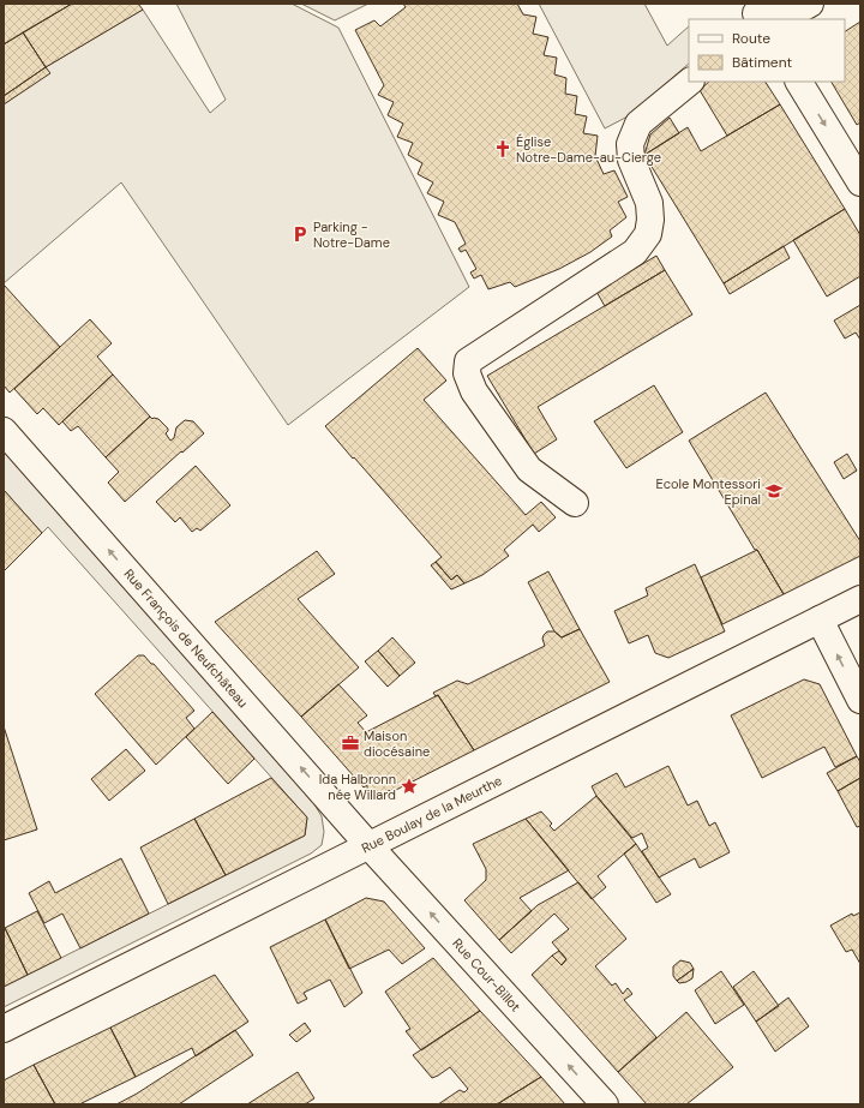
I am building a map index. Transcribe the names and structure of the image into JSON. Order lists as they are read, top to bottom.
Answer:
{
  "streets": {
    "street": ["Rue François de Neufchâteau", "Rue Boulay de la Meurthe", "Rue Cour-Billot"]
  },
  "crossings": [
    ["Rue François de Neufchâteau", "Rue Boulay de la Meurthe"],
    ["Rue François de Neufchâteau", "Rue Cour-Billot"],
    ["Rue Boulay de la Meurthe", "Rue Cour-Billot"]
  ],
  "one_way": ["Rue François de Neufchâteau", "Rue Cour-Billot"],
  "places": {
    "church": ["Église Notre-Dame-au-Cierge"],
    "parking": ["Parking - Notre-Dame"],
    "school or university": ["Ecole Montessori Epinal"],
    "office": ["Maison diocésaine"],
    "place": ["Ida Halbronn née Willard"]
  },
  "legend": ["Route", "Bâtiment"]
}
